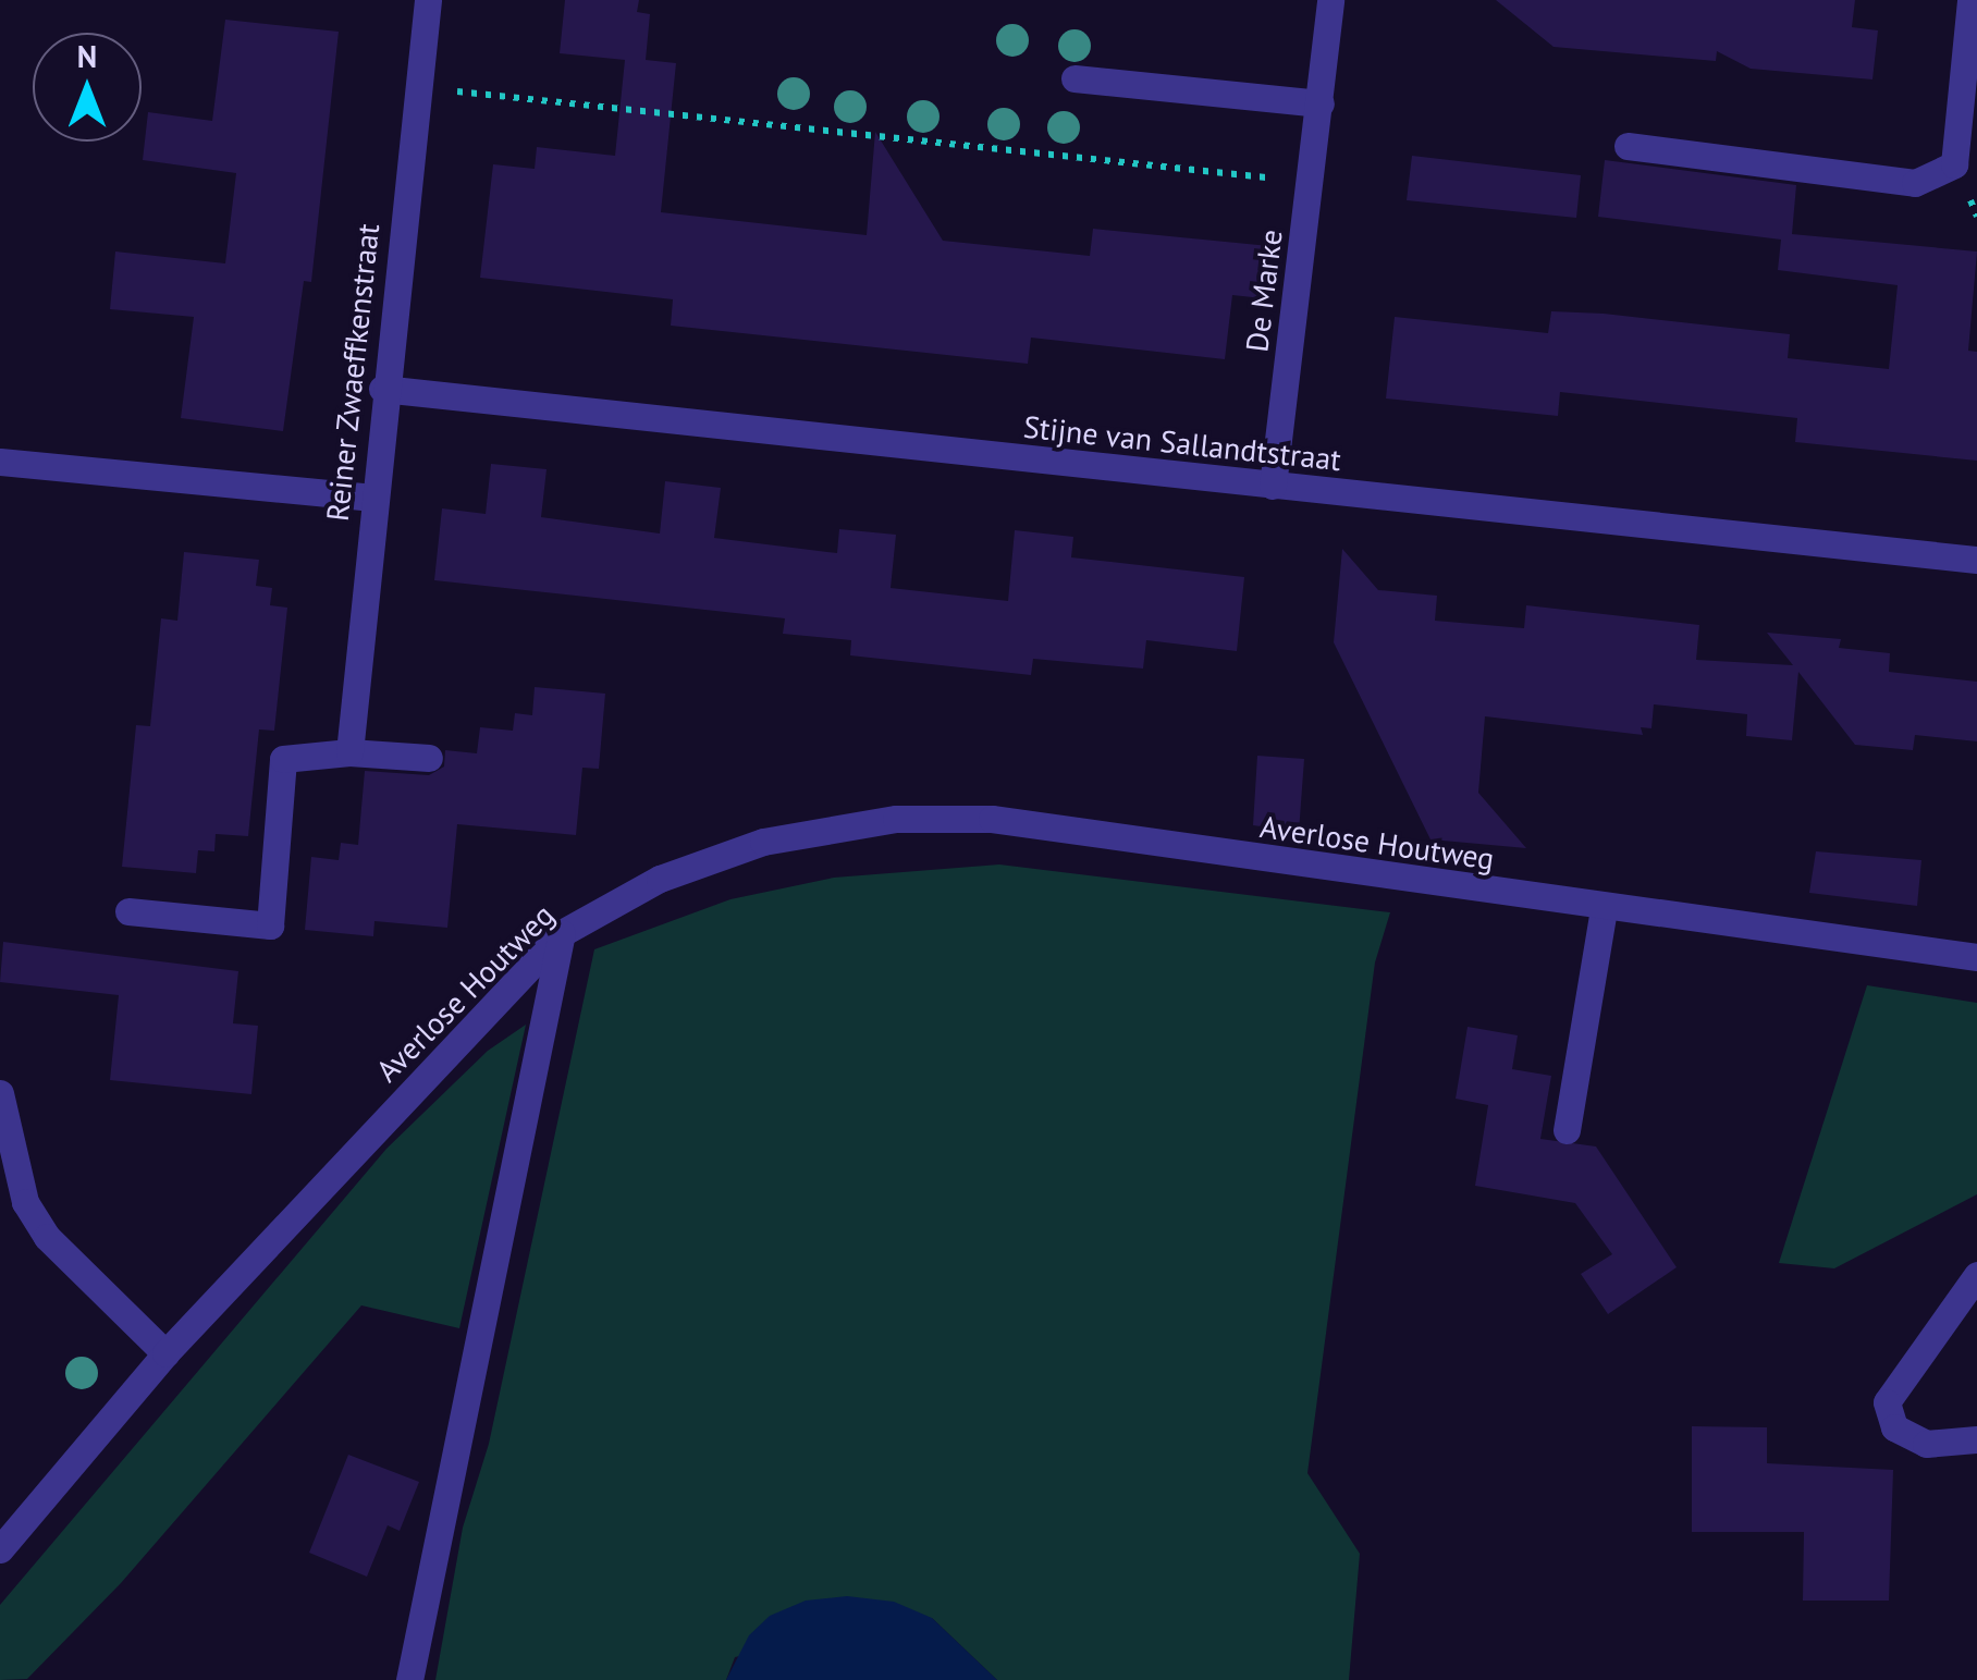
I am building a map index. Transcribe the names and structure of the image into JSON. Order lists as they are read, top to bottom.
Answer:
{
  "streets": {
    "street": [
      "De Marke",
      "Reiner Zwaeffkenstraat",
      "Stijne van Sallandtstraat",
      "Averlose Houtweg"
    ]
  },
  "crossings": [
    ["De Marke", "Stijne van Sallandtstraat"],
    ["Reiner Zwaeffkenstraat", "Stijne van Sallandtstraat"]
  ],
  "north": "top"
}
